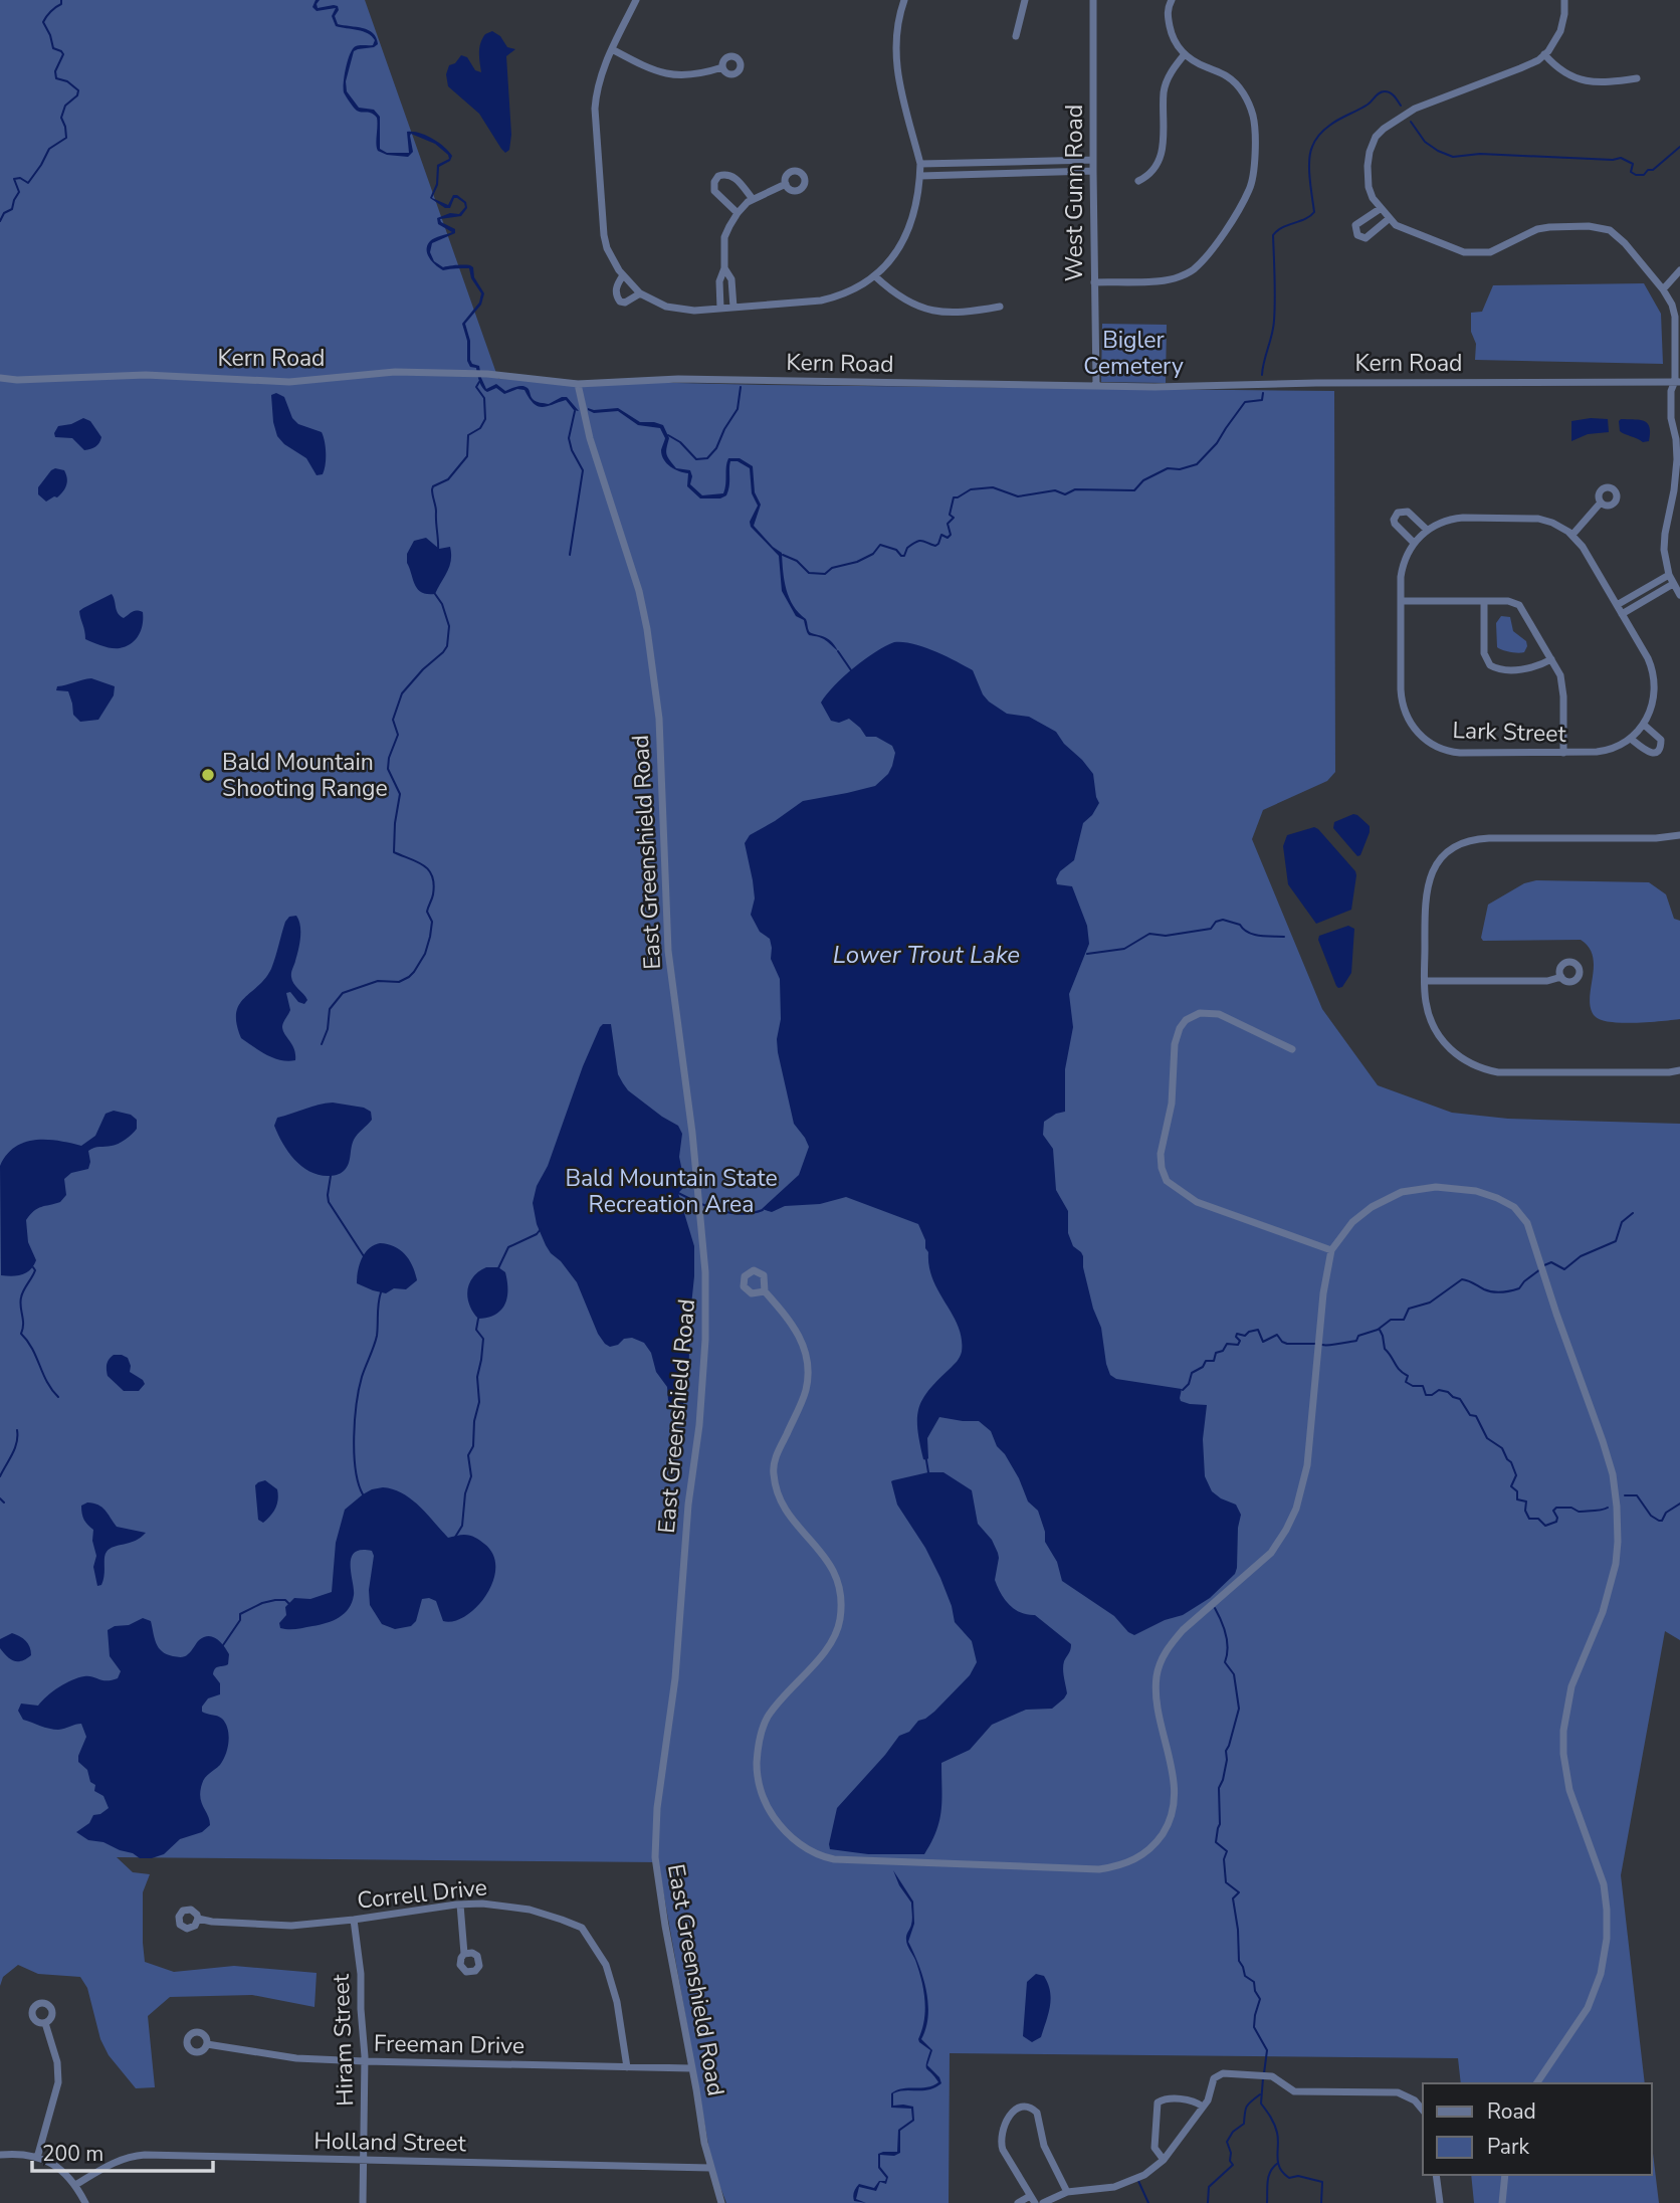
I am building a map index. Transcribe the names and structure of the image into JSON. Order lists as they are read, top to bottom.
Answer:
{
  "streets": {
    "street": [
      "West Gunn Road",
      "Kern Road",
      "Lark Street",
      "East Greenshield Road",
      "Correll Drive",
      "Hiram Street",
      "Freeman Drive",
      "Holland Street"
    ]
  },
  "crossings": [
    ["West Gunn Road", "Kern Road"],
    ["Kern Road", "East Greenshield Road"],
    ["East Greenshield Road", "Freeman Drive"],
    ["East Greenshield Road", "Holland Street"],
    ["Correll Drive", "Hiram Street"],
    ["Correll Drive", "Freeman Drive"],
    ["Hiram Street", "Freeman Drive"],
    ["Hiram Street", "Holland Street"]
  ],
  "water": ["Lower Trout Lake"],
  "parks": ["Bigler Cemetery", "Bald Mountain State Recreation Area"],
  "places": ["Bald Mountain Shooting Range"],
  "legend": ["Road", "Park"],
  "scale_bar": "200 m"
}
